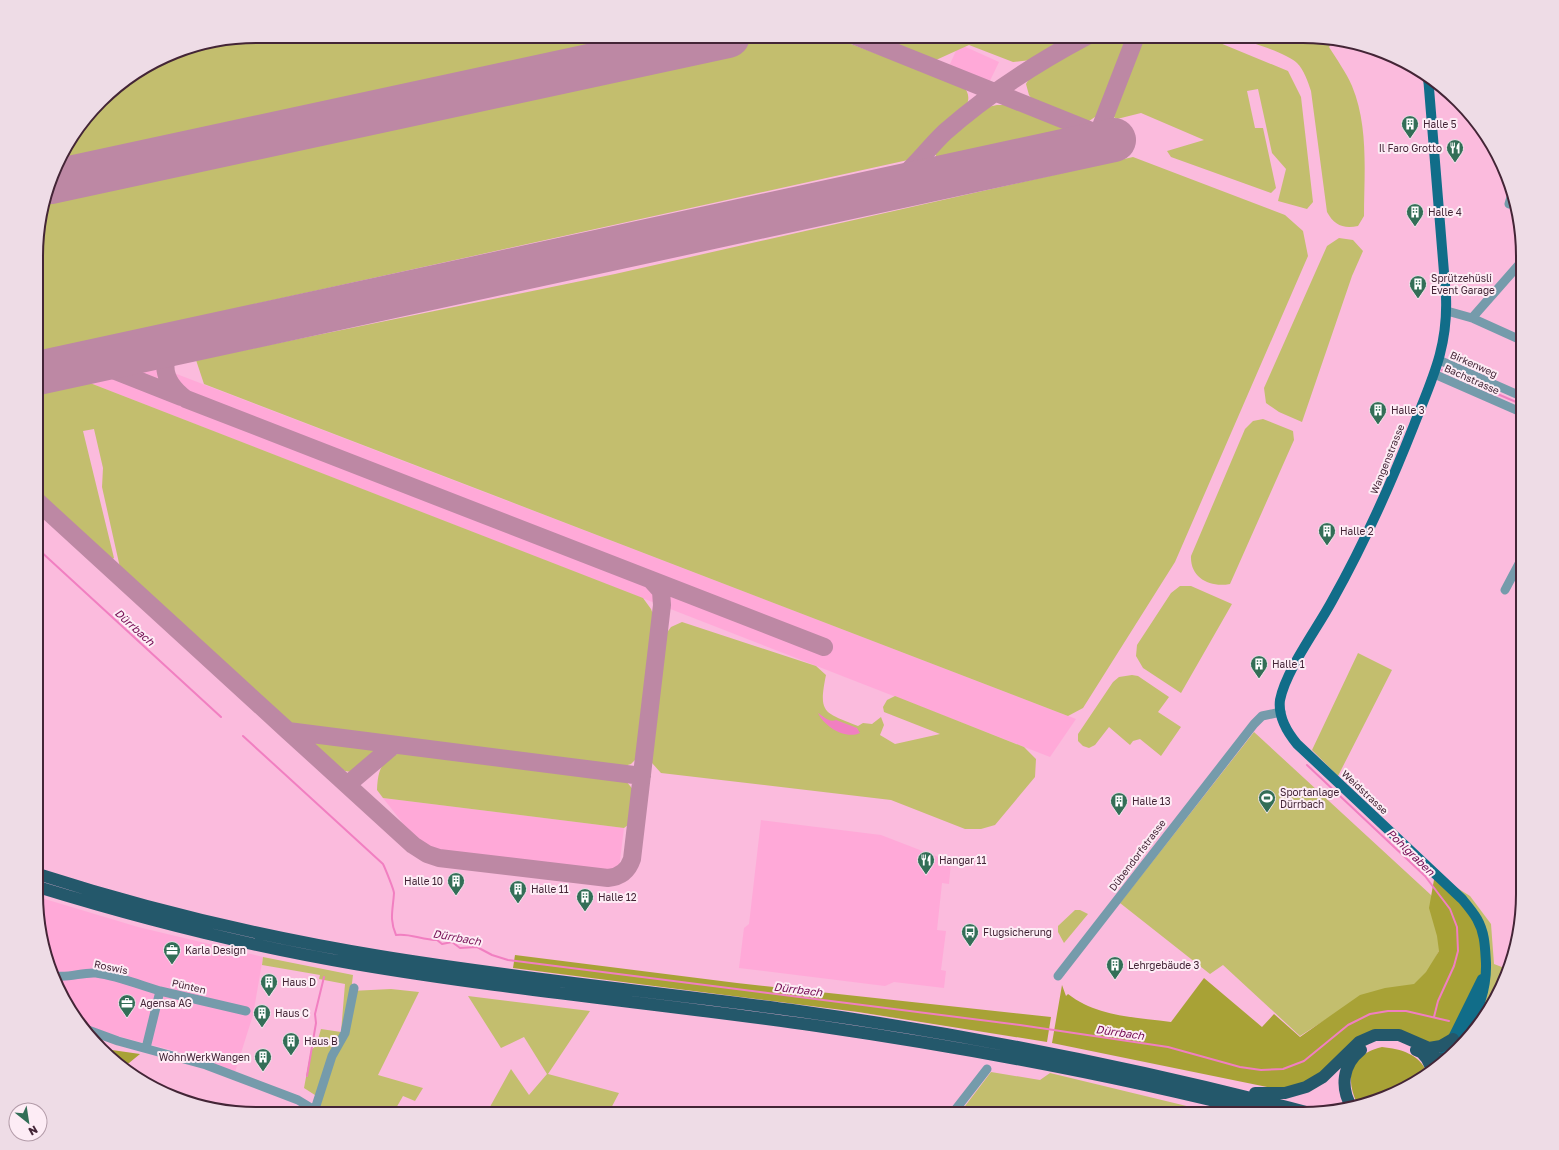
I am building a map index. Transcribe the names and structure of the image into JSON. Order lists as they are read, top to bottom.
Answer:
{
  "streets": {
    "main road": ["Wangenstrasse", "Weidstrasse"],
    "street": [
      "Birkenweg",
      "Bachstrasse",
      "Dübendorfstrasse",
      "Roswis",
      "Pünten"
    ]
  },
  "crossings": [
    ["Birkenweg", "Wangenstrasse"],
    ["Bachstrasse", "Wangenstrasse"],
    ["Wangenstrasse", "Weidstrasse"],
    ["Wangenstrasse", "Dübendorfstrasse"],
    ["Weidstrasse", "Dübendorfstrasse"],
    ["Roswis", "Pünten"]
  ],
  "water": ["Dürrbach", "Pohlgraben"],
  "places": {
    "building": [
      "Halle 5",
      "Halle 4",
      "Sprützehüsli Event Garage",
      "Halle 3",
      "Halle 2",
      "Halle 1",
      "Halle 13",
      "Halle 10",
      "Halle 11",
      "Halle 12",
      "Lehrgebäude 3",
      "Haus D",
      "Haus C",
      "Haus B",
      "WohnWerkWangen"
    ],
    "restaurant": ["Il Faro Grotto", "Hangar 11"],
    "sports": ["Sportanlage Dürrbach"],
    "bus stop": ["Flugsicherung"],
    "office": ["Karla Design", "Agensa AG"]
  },
  "north": "bottom right"
}
